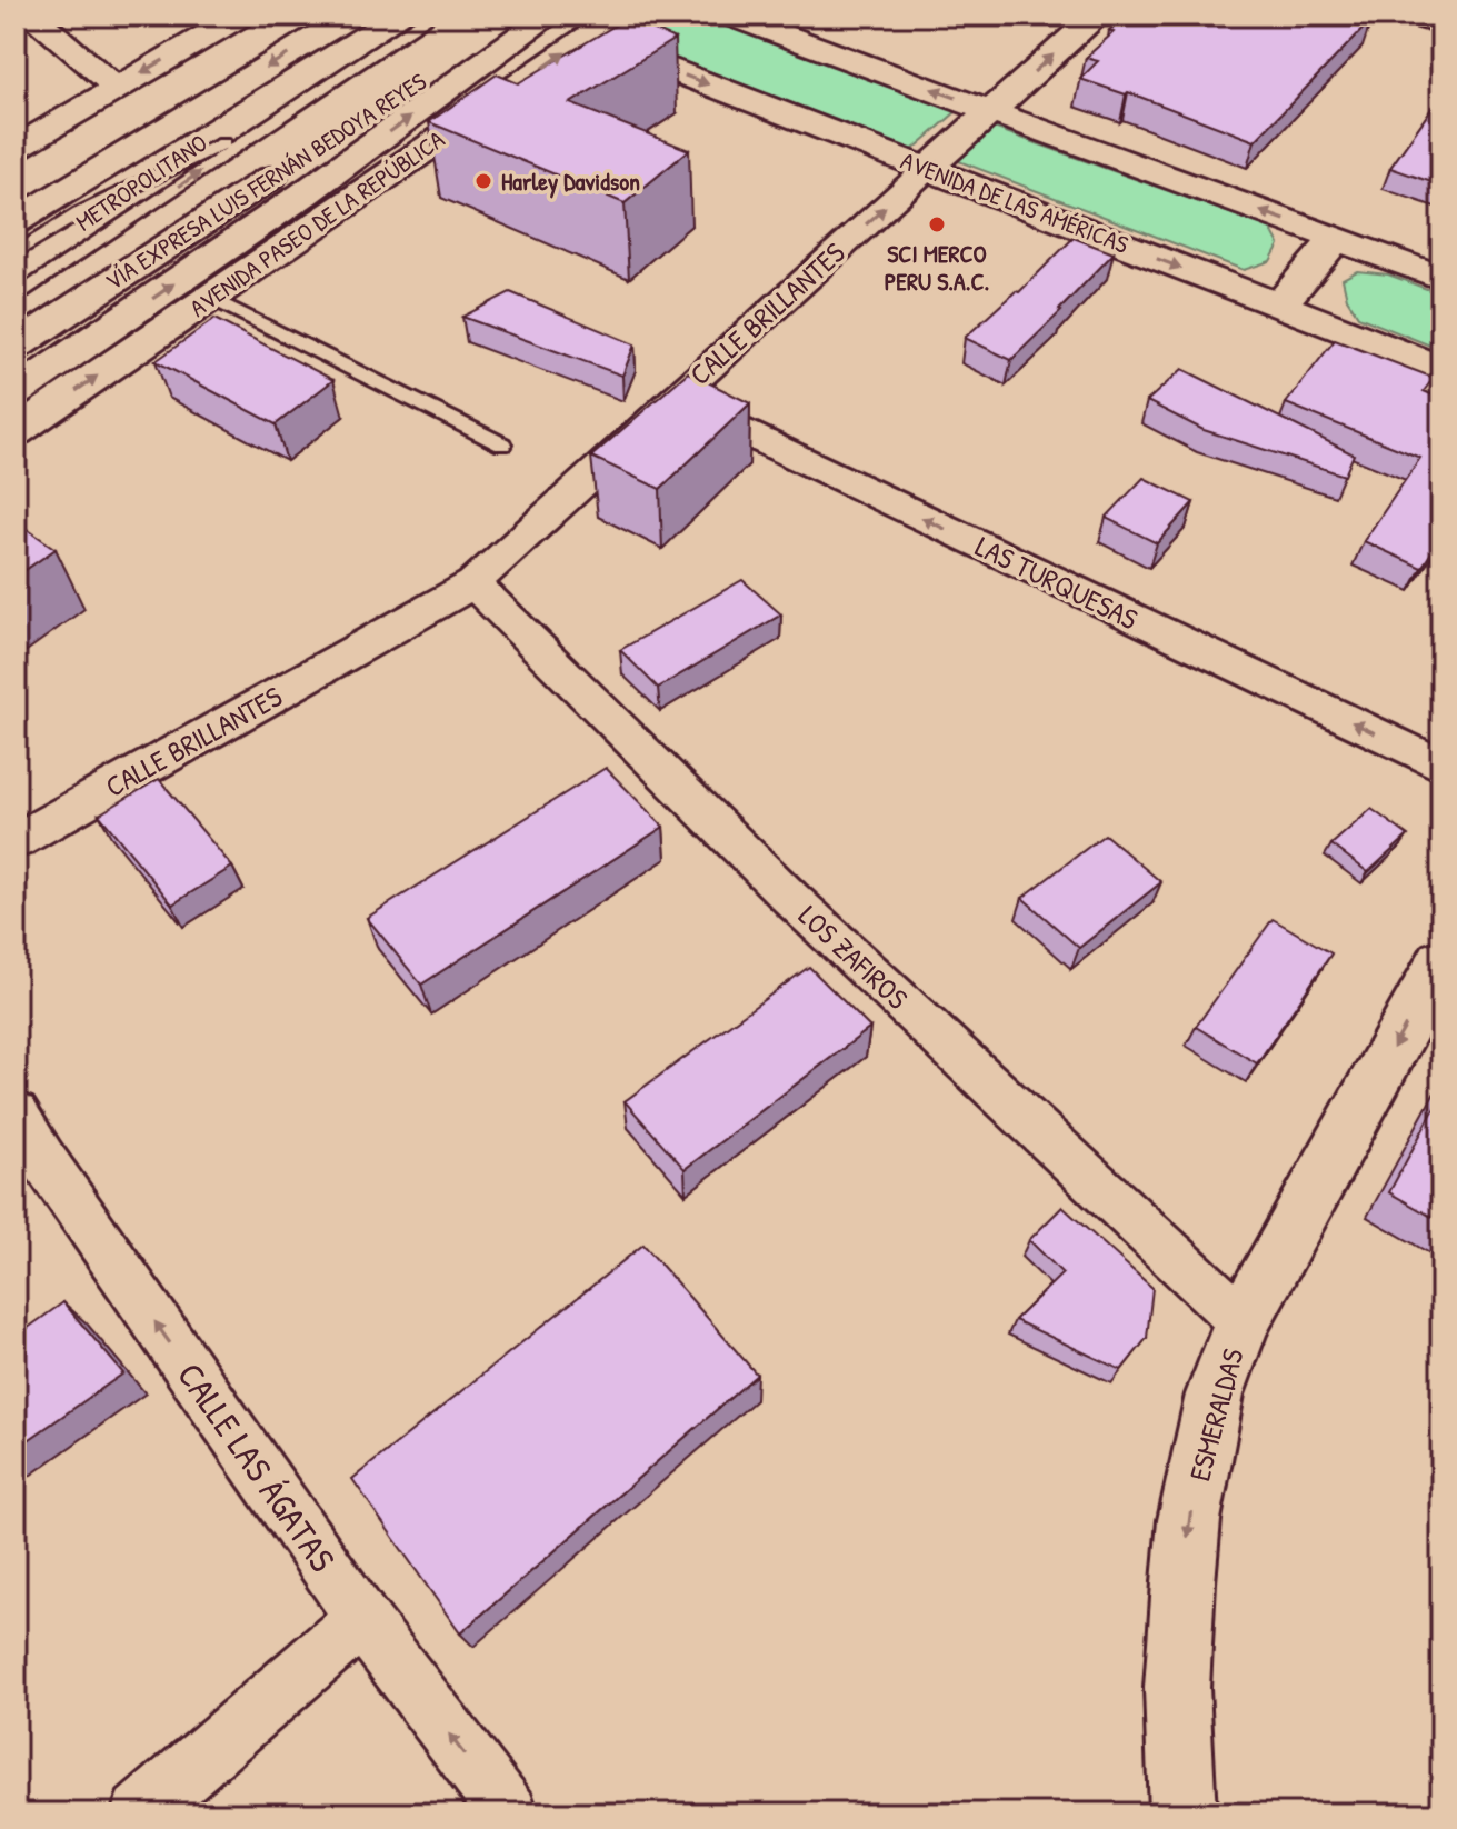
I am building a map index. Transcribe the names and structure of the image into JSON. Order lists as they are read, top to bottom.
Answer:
{
  "streets": {
    "main road": [
      "VÍA EXPRESA LUIS FERNÁN BEDOYA REYES",
      "AVENIDA DE LAS AMÉRICAS",
      "AVENIDA PASEO DE LA REPÚBLICA",
      "CALLE BRILLANTES",
      "ESMERALDAS"
    ],
    "street": ["LAS TURQUESAS", "LOS ZAFIROS", "CALLE LAS ÁGATAS"],
    "lane": ["METROPOLITANO"]
  },
  "crossings": [
    ["AVENIDA DE LAS AMÉRICAS", "AVENIDA PASEO DE LA REPÚBLICA"],
    ["AVENIDA DE LAS AMÉRICAS", "CALLE BRILLANTES"],
    ["CALLE BRILLANTES", "LAS TURQUESAS"],
    ["CALLE BRILLANTES", "LOS ZAFIROS"],
    ["LOS ZAFIROS", "ESMERALDAS"]
  ],
  "one_way": ["LAS TURQUESAS", "ESMERALDAS", "CALLE LAS ÁGATAS"],
  "places": ["Harley Davidson", "SCI MERCO PERU S.A.C."]
}
